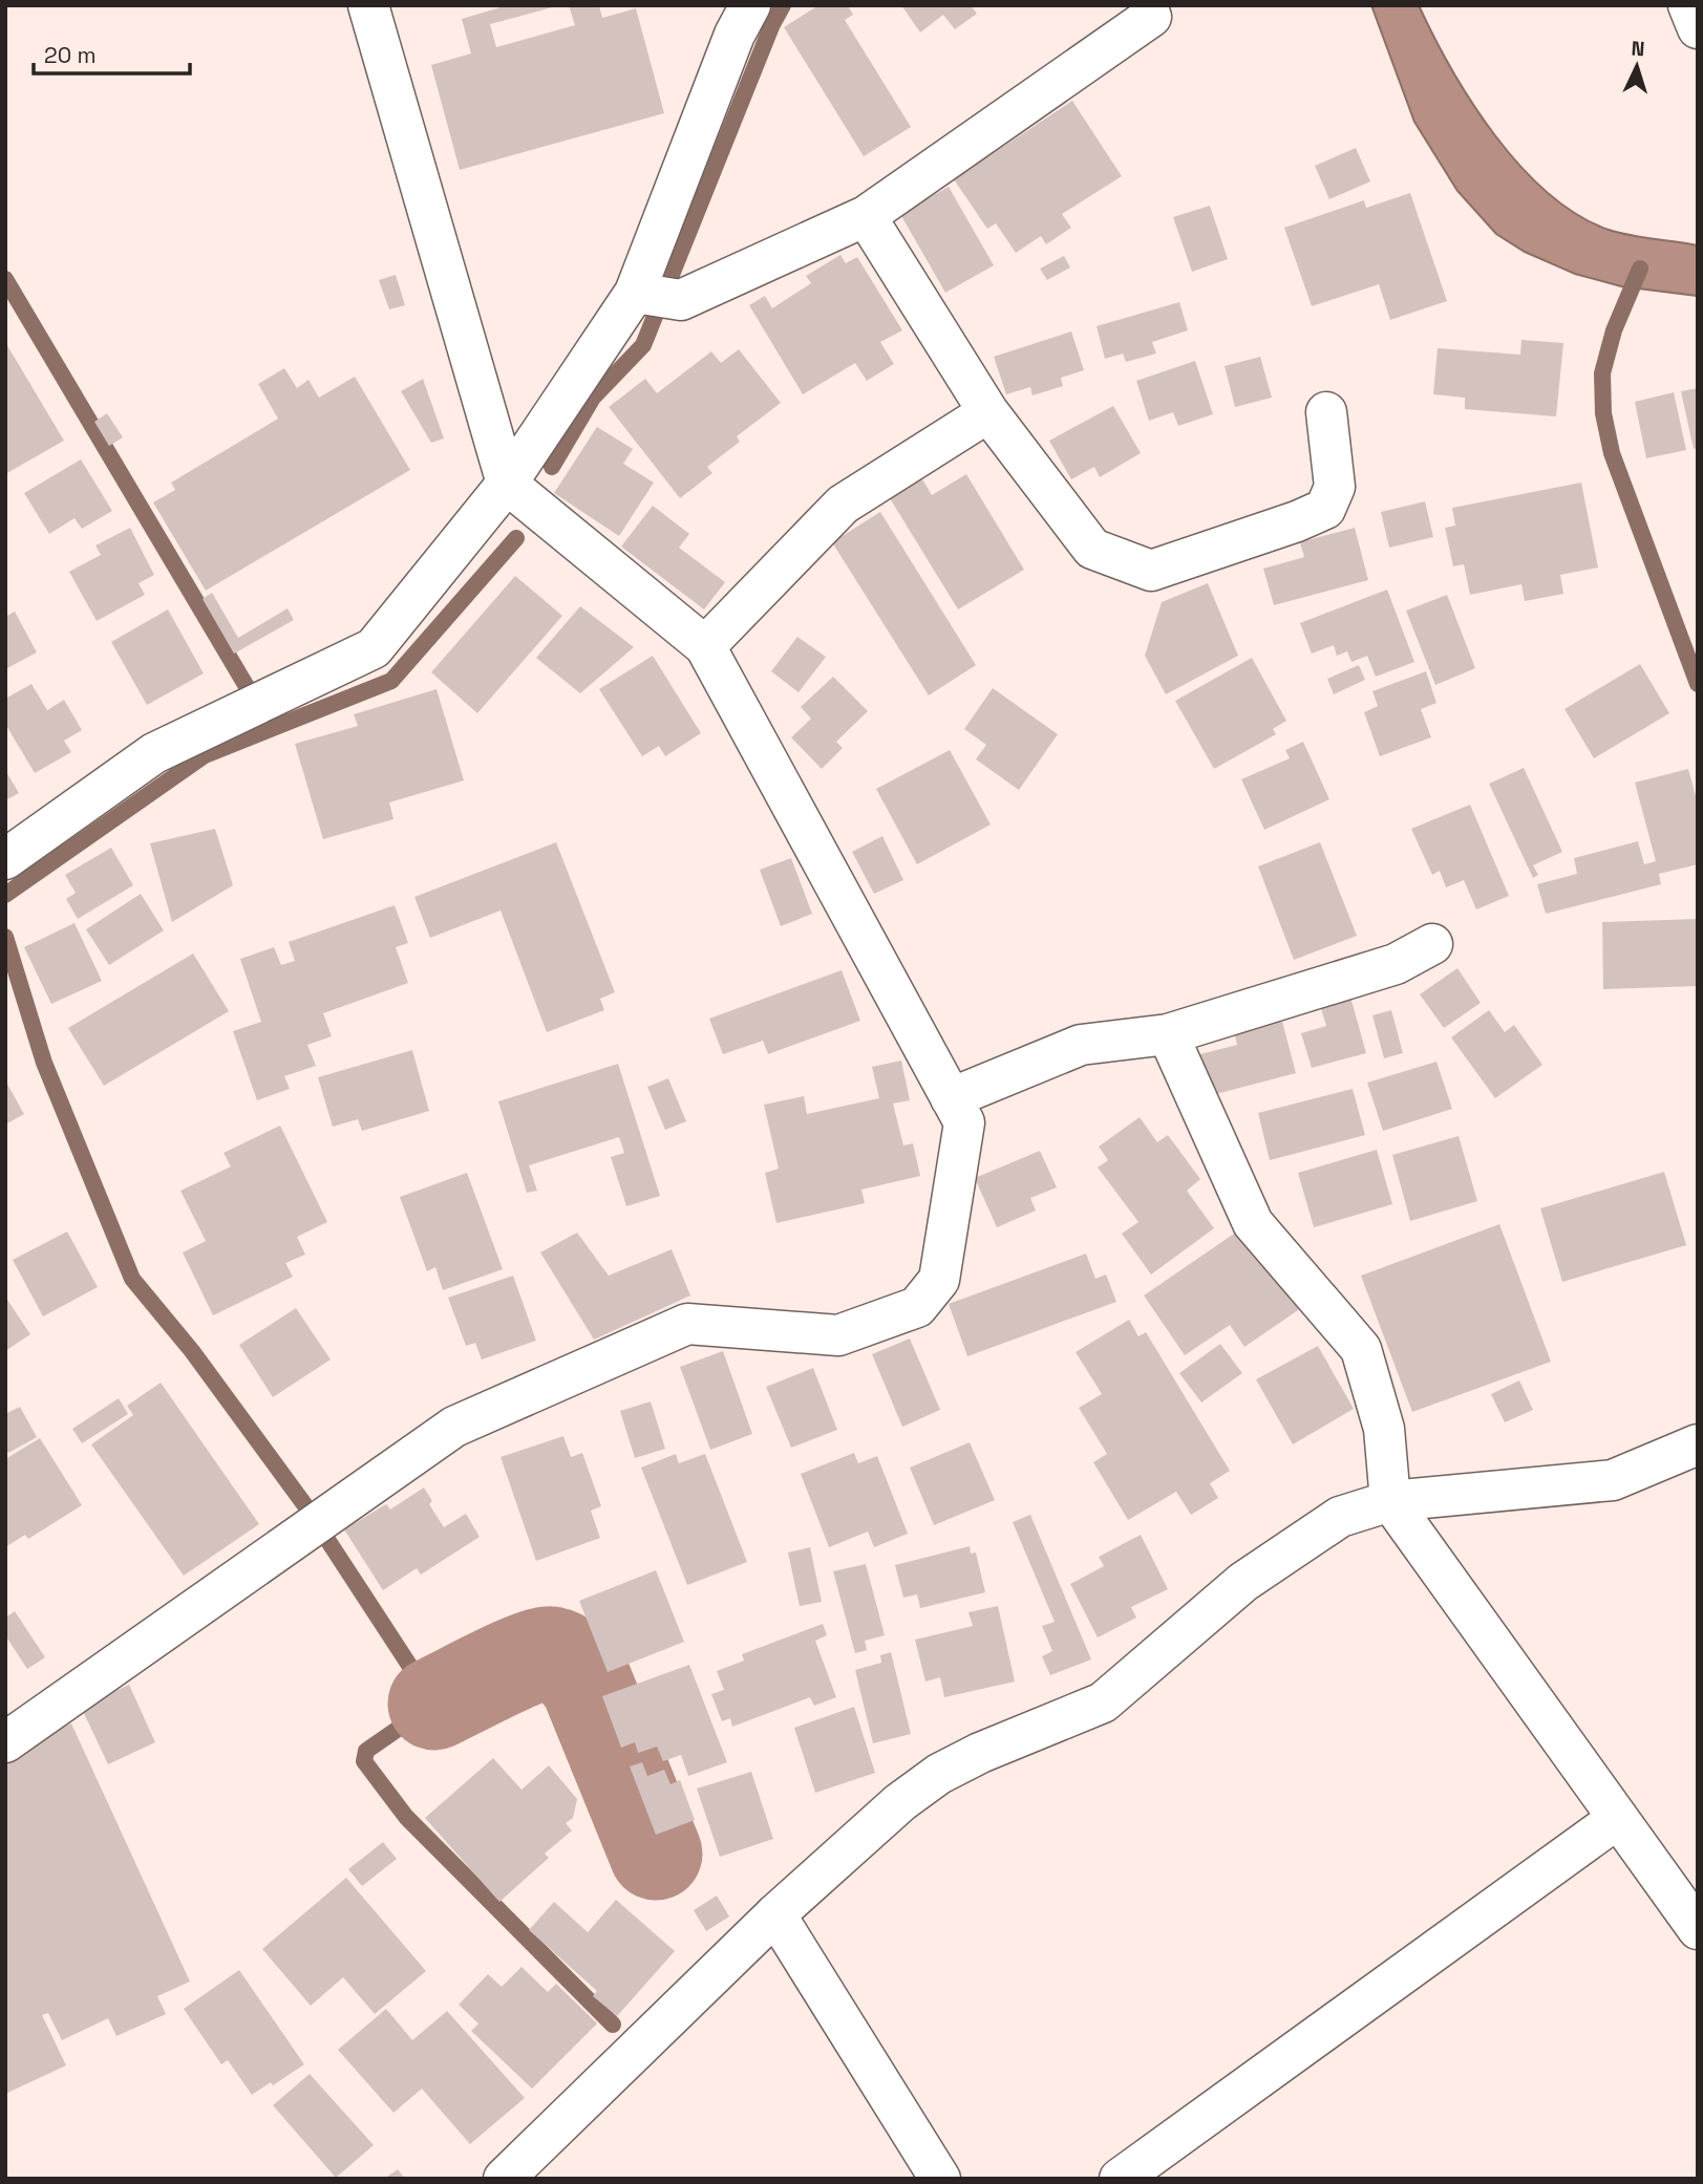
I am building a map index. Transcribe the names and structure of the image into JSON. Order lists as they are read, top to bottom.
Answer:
{
  "scale_bar": "20 m",
  "north": "top"
}
